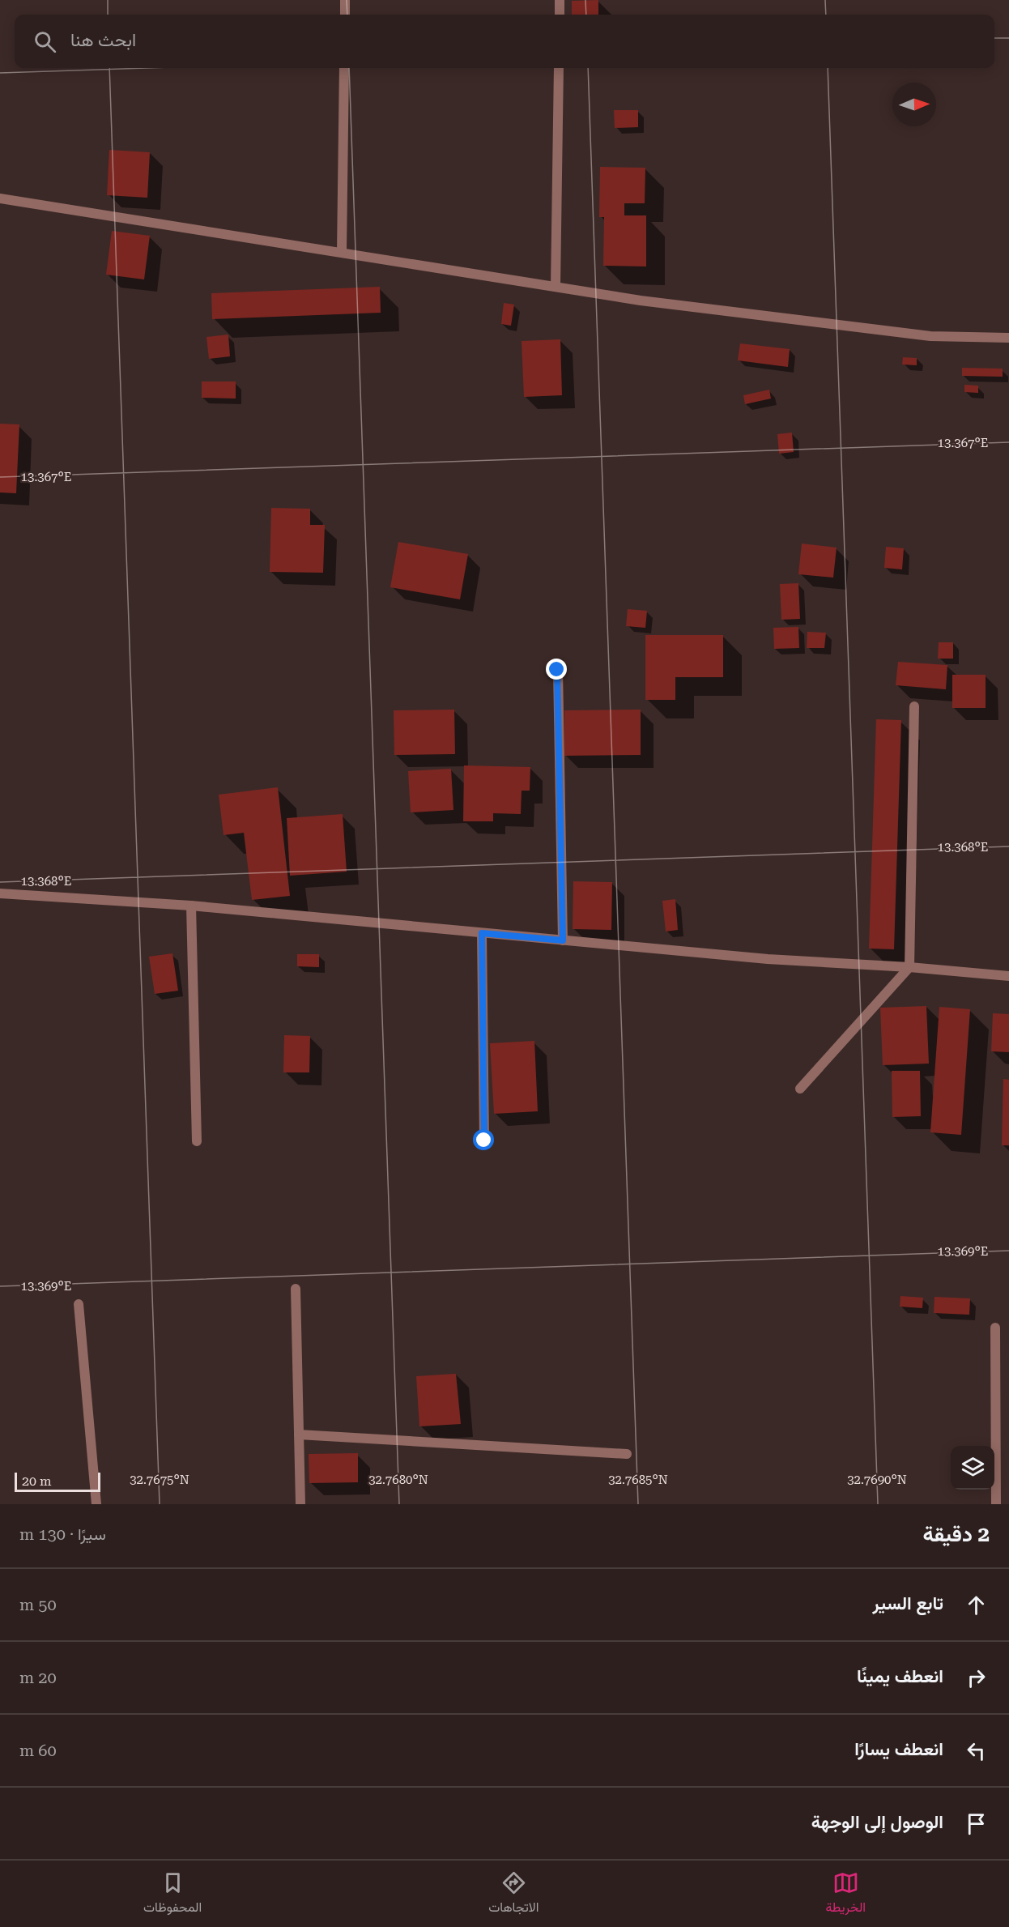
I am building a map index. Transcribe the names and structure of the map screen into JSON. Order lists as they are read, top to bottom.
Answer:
{
  "scale_bar": "20 m",
  "north": "right",
  "page": {
    "search": "ابحث هنا",
    "scale": "20 m",
    "heading": ["2 دقيقة", "سيرًا · 130 m"],
    "list": [
      ["تابع السير", "50 m"],
      ["انعطف يمينًا", "20 m"],
      ["انعطف يسارًا", "60 m"],
      "الوصول إلى الوجهة"
    ],
    "nav": ["الخريطة", "الاتجاهات", "المحفوظات"]
  },
  "coordinates": [
    "13.367°E",
    "13.368°E",
    "13.369°E",
    "32.7675°N",
    "32.7680°N",
    "32.7685°N",
    "32.7690°N"
  ]
}
